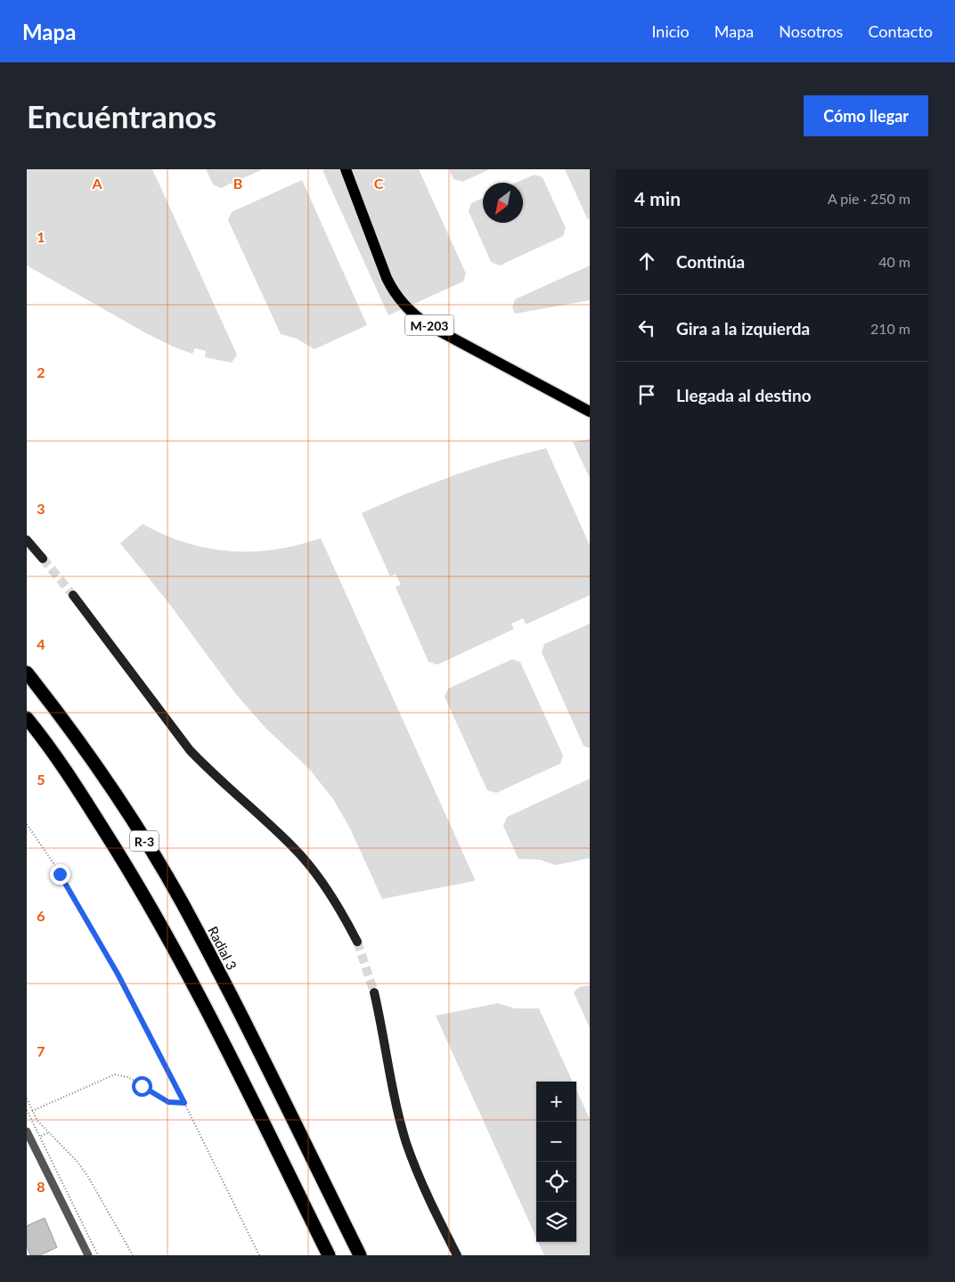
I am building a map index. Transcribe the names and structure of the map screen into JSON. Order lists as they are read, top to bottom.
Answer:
{
  "streets": {
    "highway": ["R-3", "Radial 3"],
    "main road": ["M-203"]
  },
  "north": "bottom left",
  "page": {
    "header": "Mapa",
    "nav": [
      "Inicio",
      "Mapa",
      "Nosotros",
      "Contacto"
    ],
    "buttons": "Cómo llegar",
    "title": "Encuéntranos",
    "heading": ["4 min", "A pie · 250 m"],
    "list": [
      ["Continúa", "40 m"],
      ["Gira a la izquierda", "210 m"],
      "Llegada al destino"
    ],
    "map_buttons": ["+", "−"]
  },
  "grid": {
    "columns": ["A", "B", "C"],
    "rows": [
      "1",
      "2",
      "3",
      "4",
      "5",
      "6",
      "7",
      "8"
    ]
  }
}
